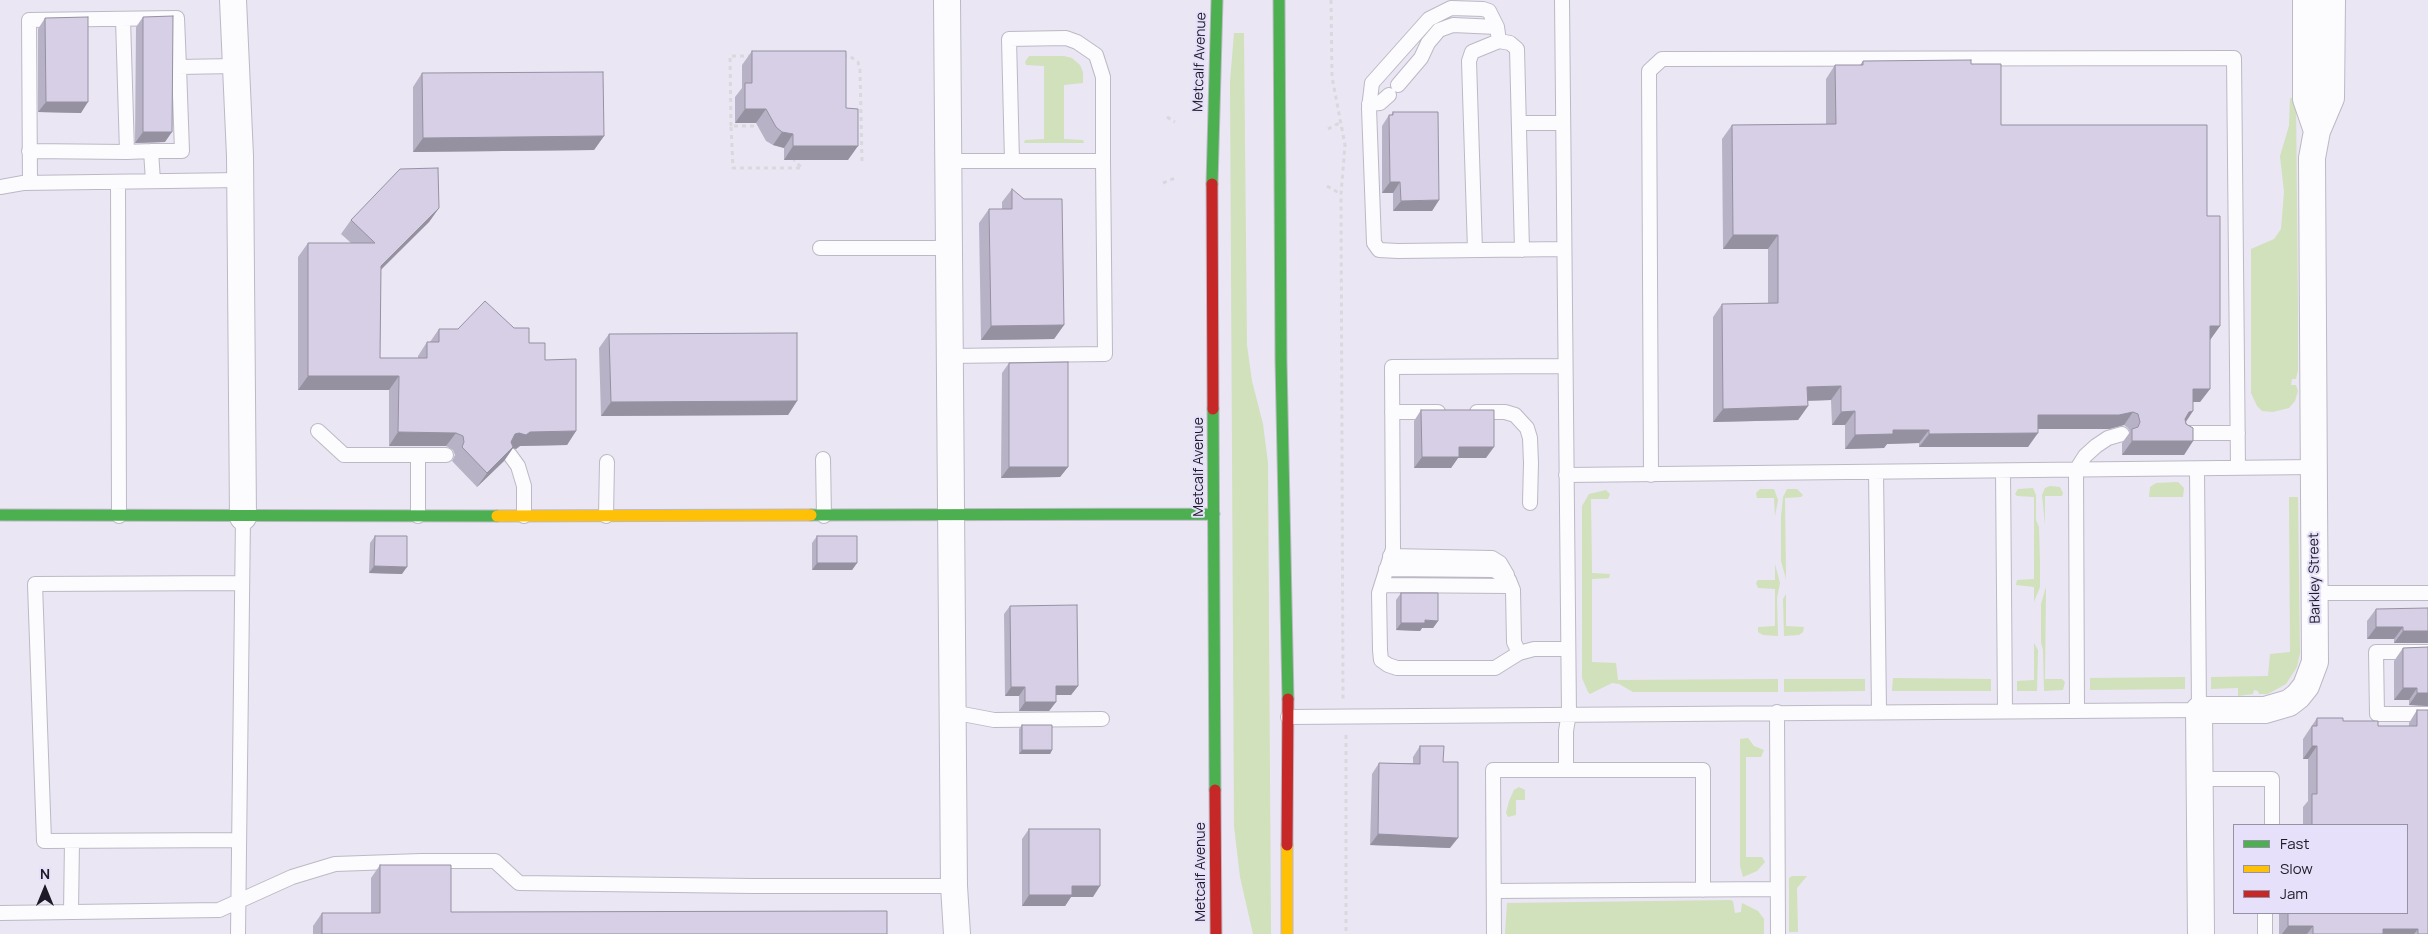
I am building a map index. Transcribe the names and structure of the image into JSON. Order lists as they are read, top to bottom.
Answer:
{
  "streets": {
    "main road": ["Metcalf Avenue"],
    "street": ["Barkley Street"]
  },
  "legend": ["Fast", "Slow", "Jam"],
  "north": "top"
}
